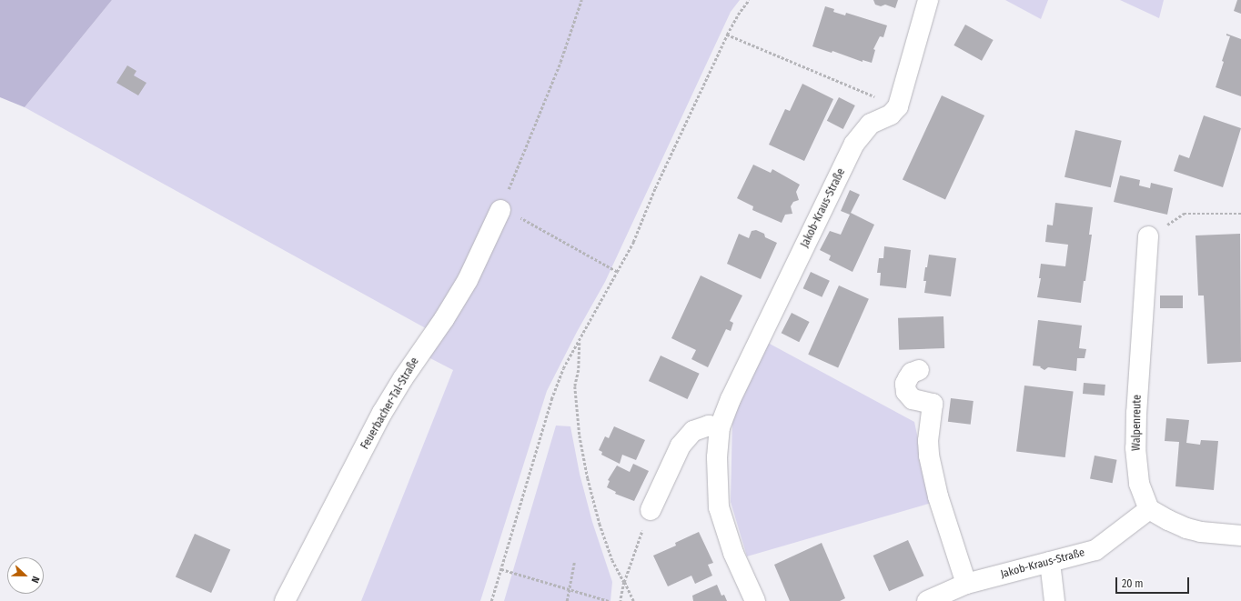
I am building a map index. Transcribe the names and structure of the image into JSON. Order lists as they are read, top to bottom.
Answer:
{
  "streets": {
    "street": ["Jakob-Kraus-Straße", "Feuerbacher-Tal-Straße", "Walpenreute"]
  },
  "crossings": [
    ["Jakob-Kraus-Straße", "Walpenreute"]
  ],
  "scale_bar": "20 m",
  "north": "right"
}
